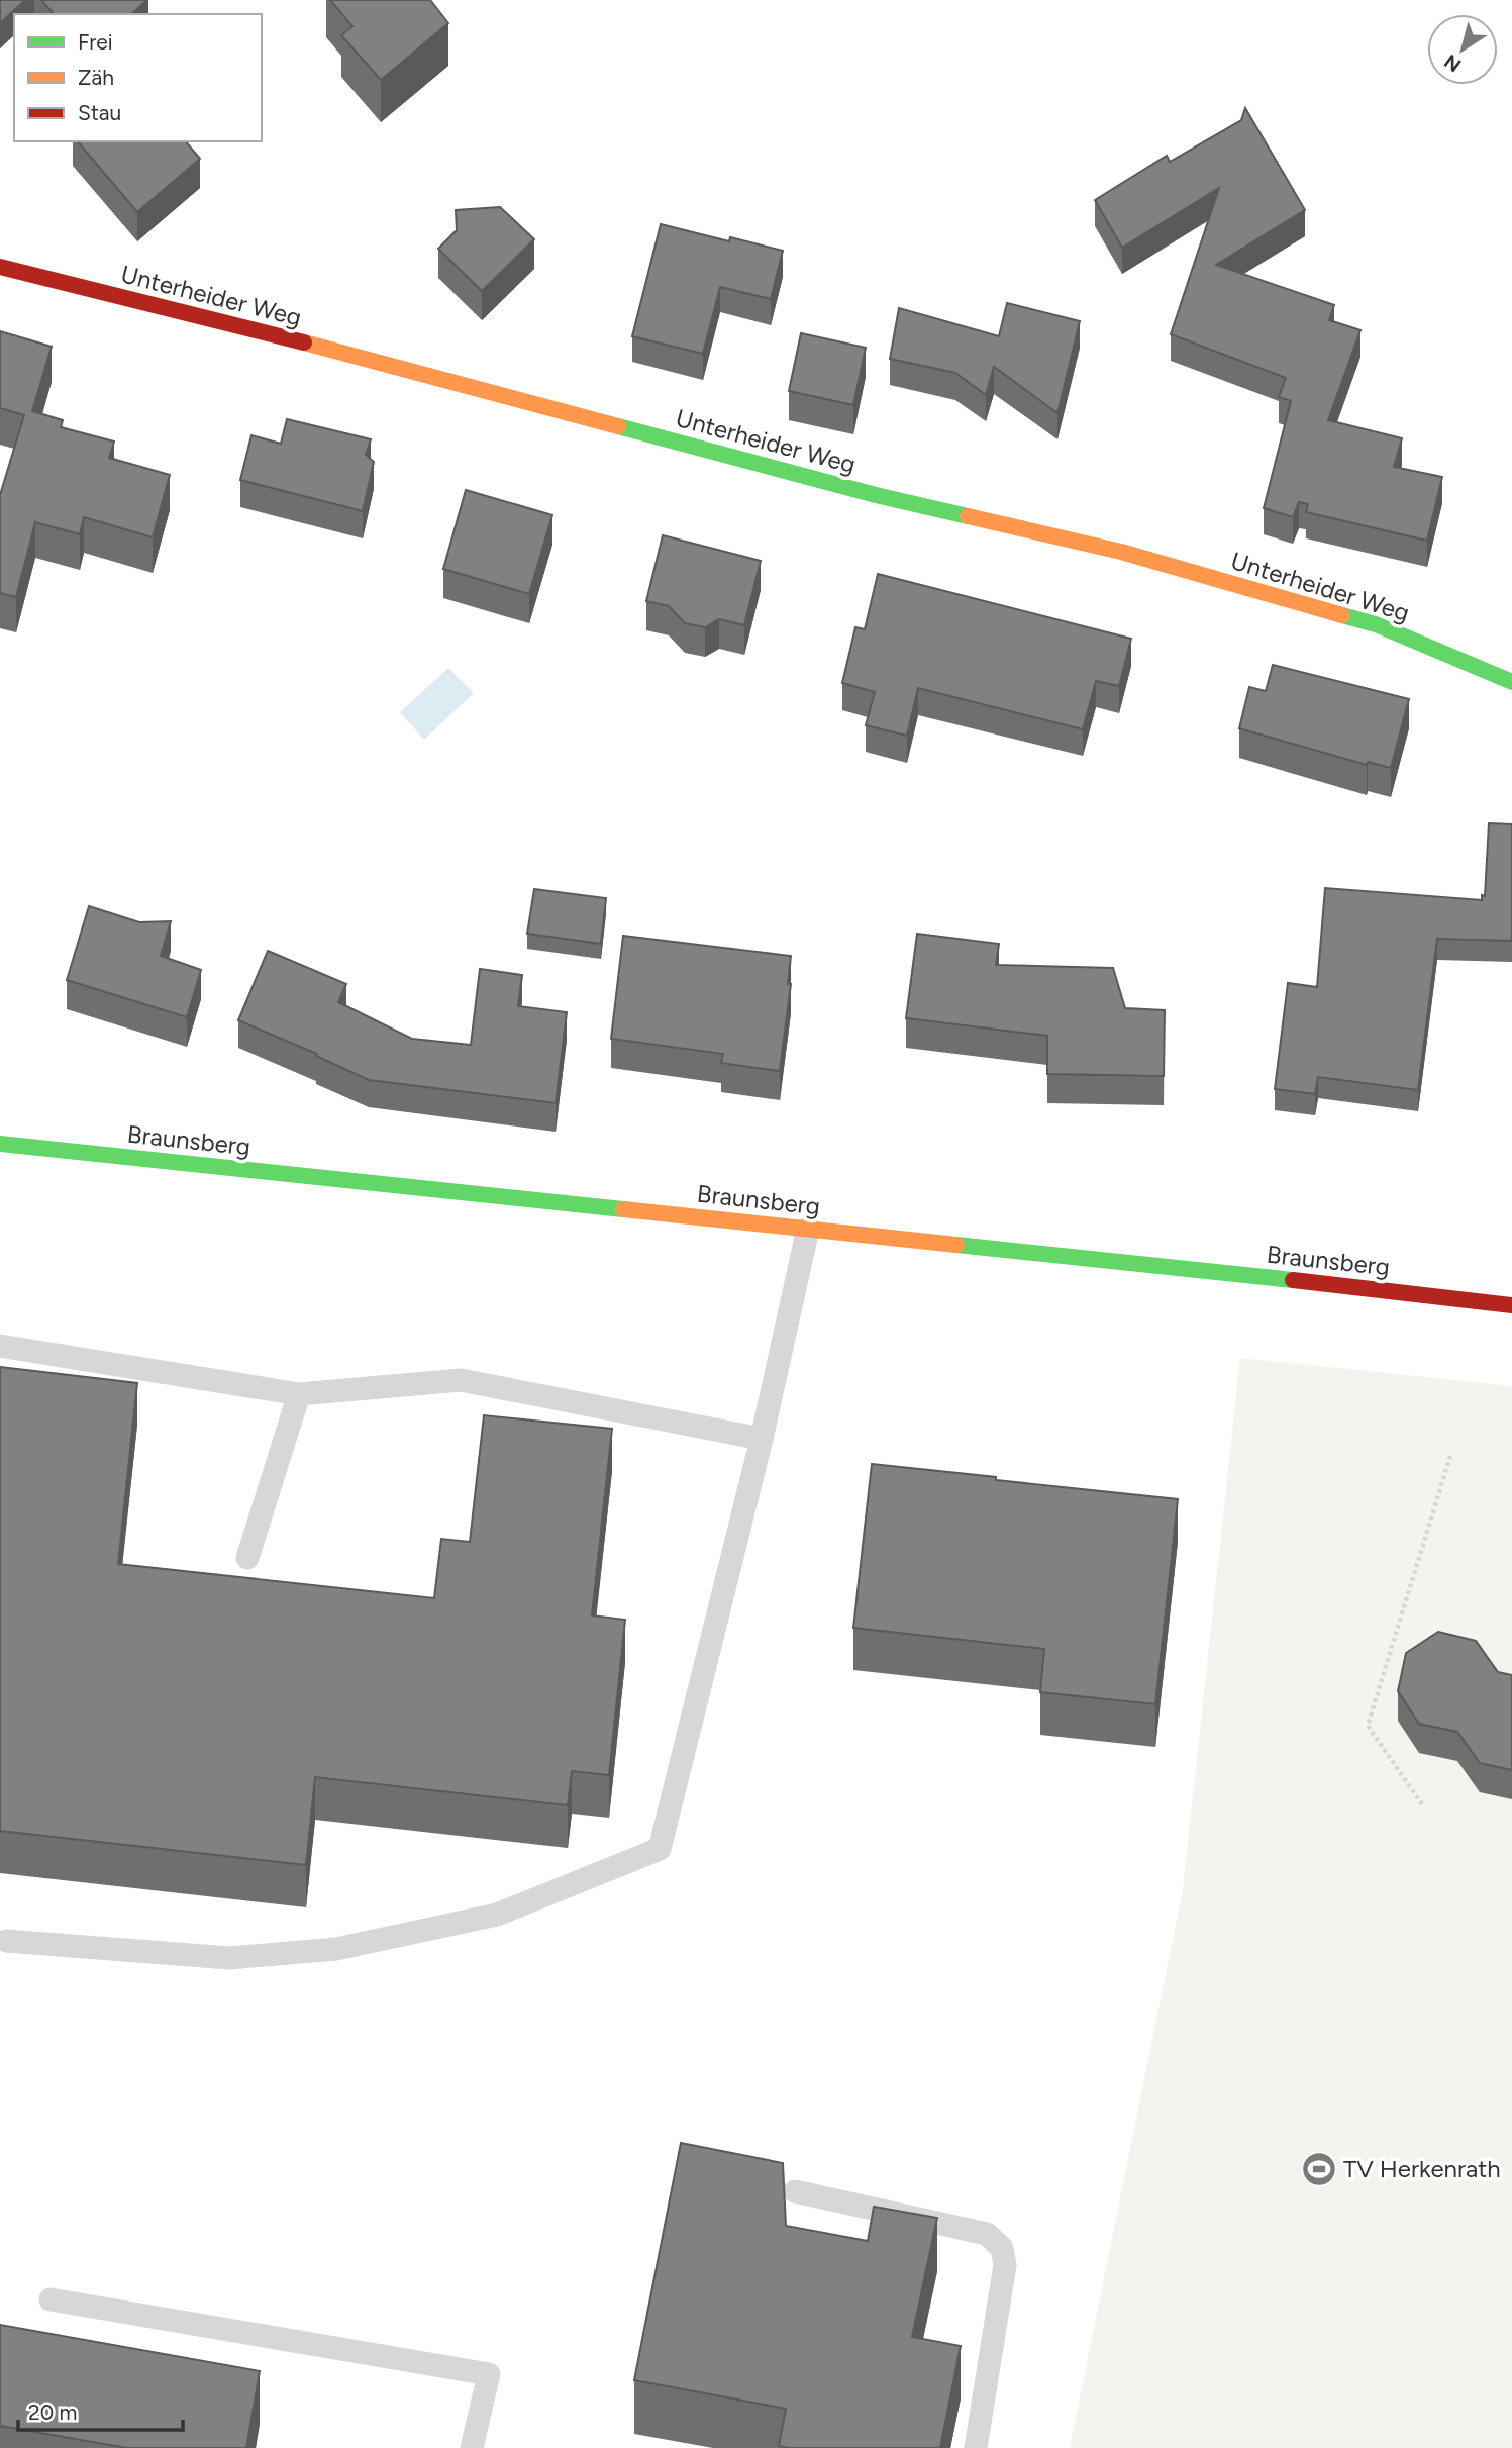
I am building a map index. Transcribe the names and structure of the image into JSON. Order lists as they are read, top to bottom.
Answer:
{
  "streets": {
    "street": ["Unterheider Weg", "Braunsberg"]
  },
  "places": {
    "sports": ["TV Herkenrath"]
  },
  "legend": ["Frei", "Zäh", "Stau"],
  "scale_bar": "20 m",
  "north": "bottom left"
}
